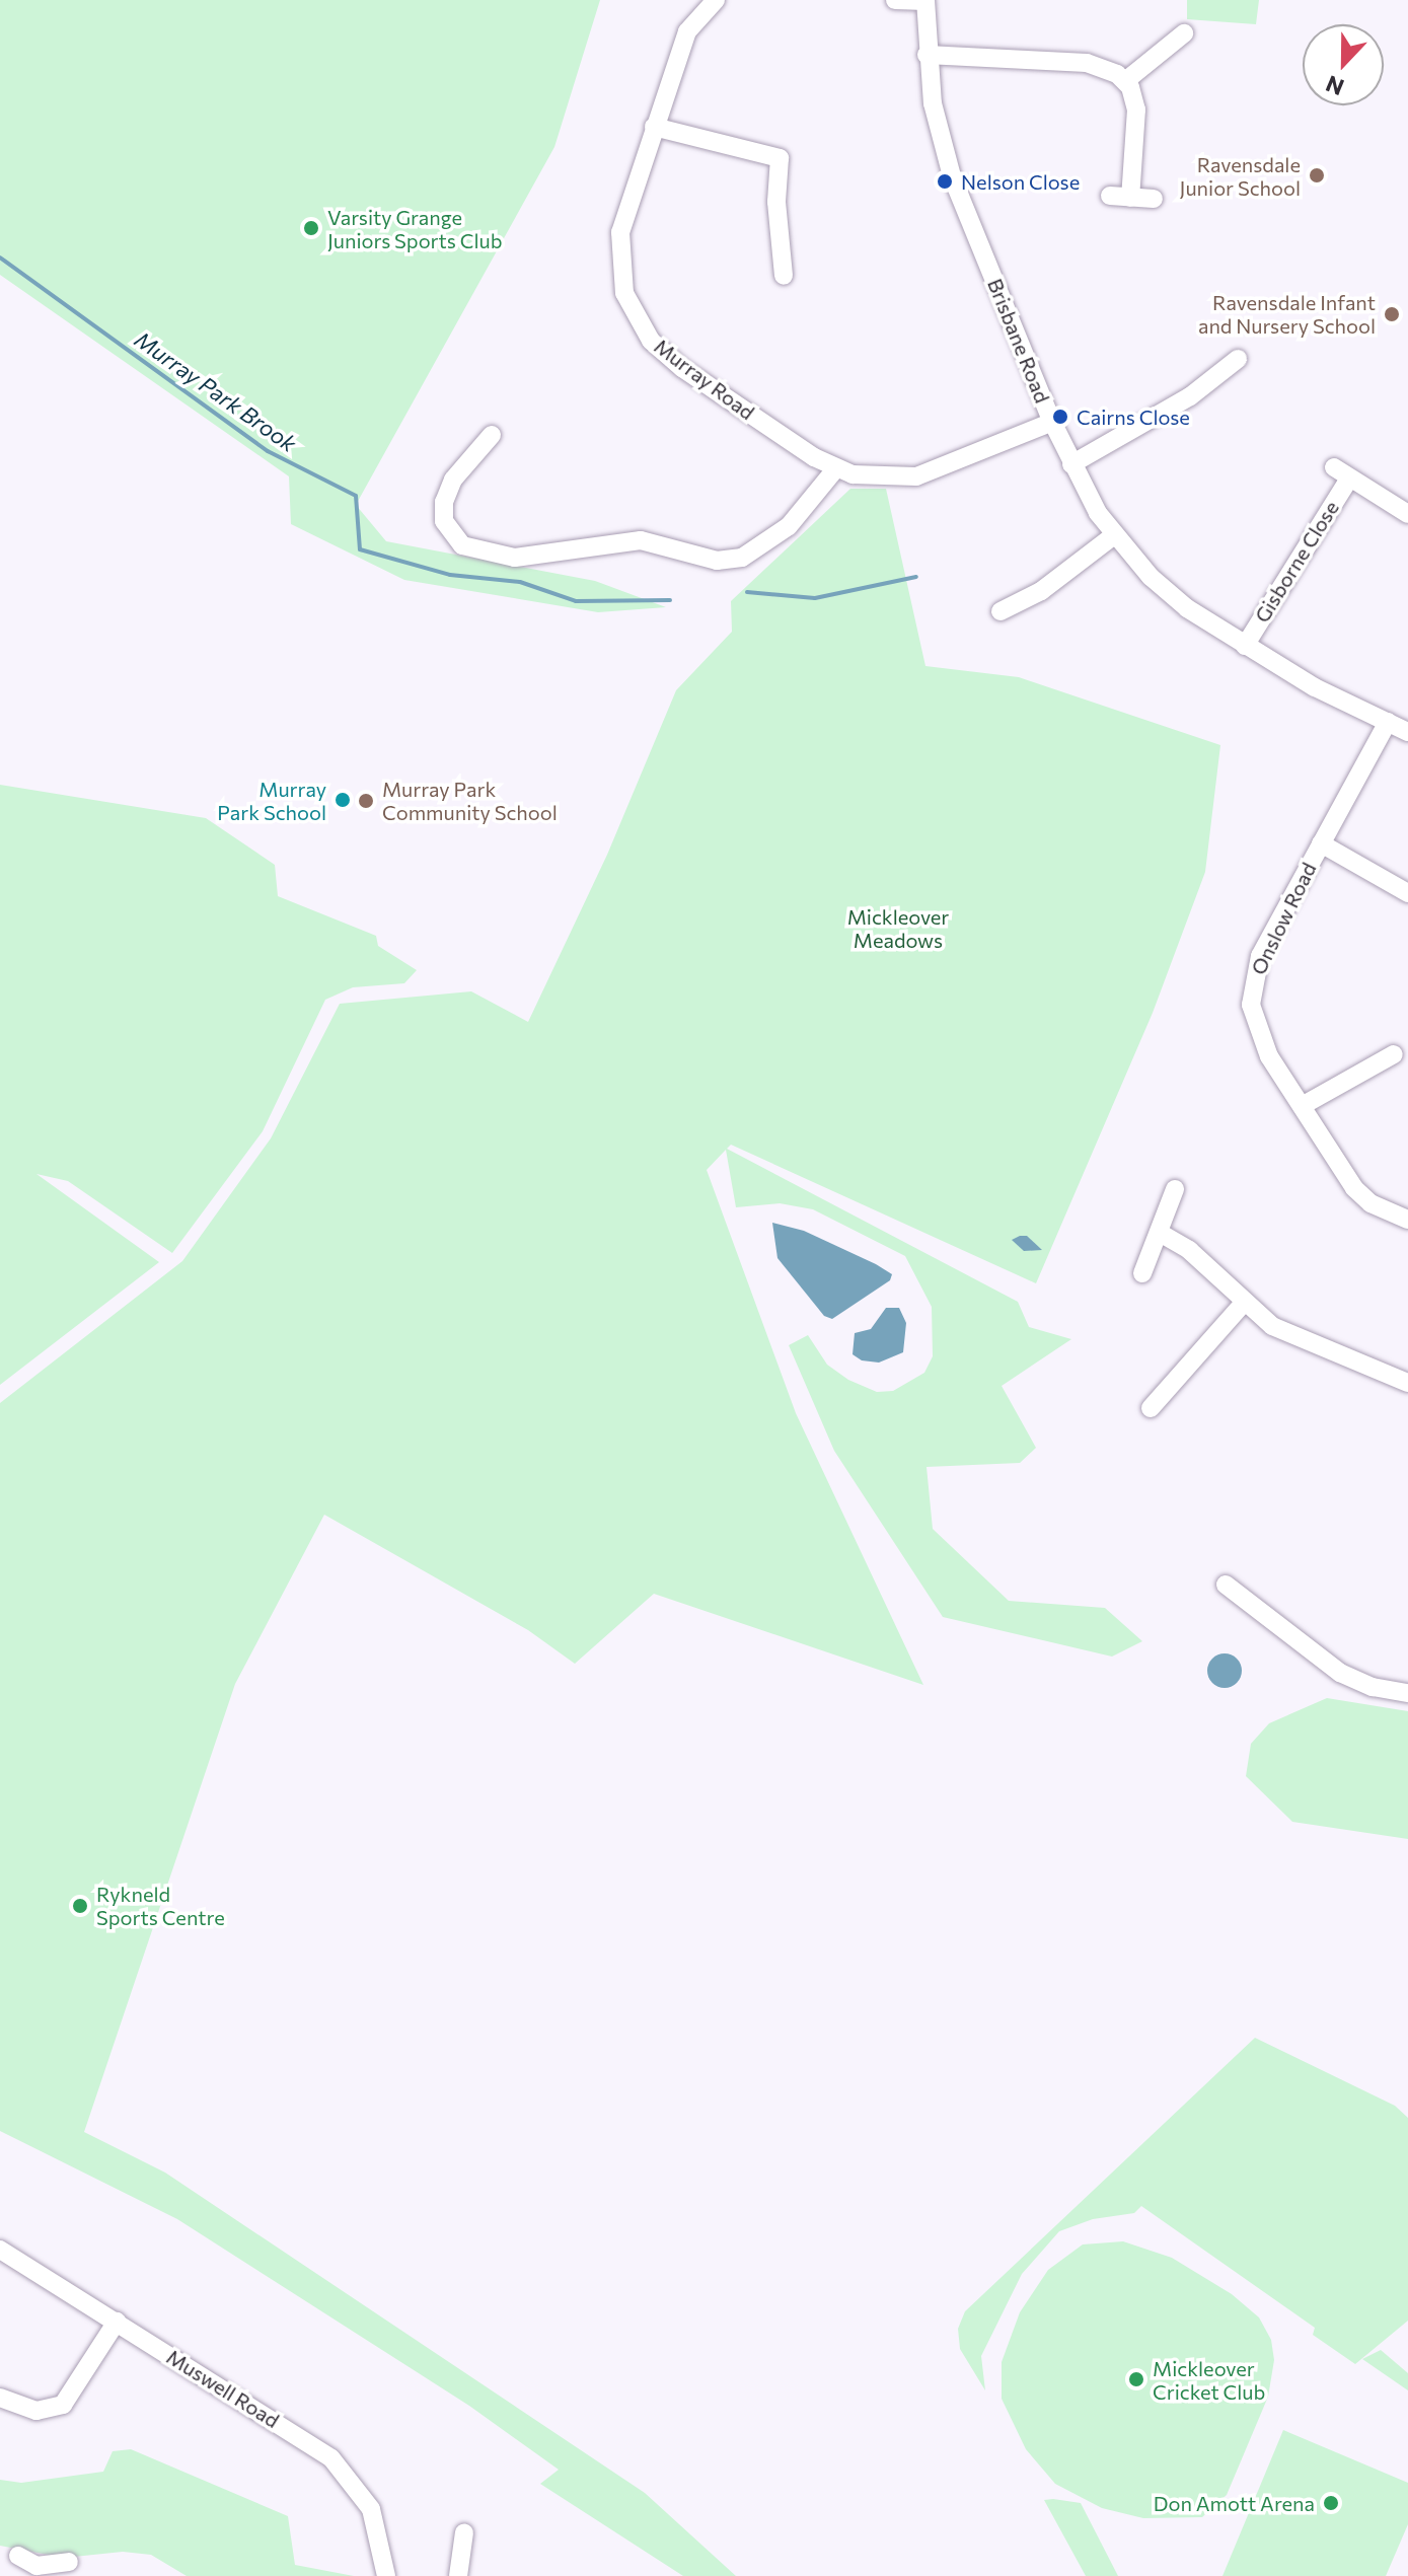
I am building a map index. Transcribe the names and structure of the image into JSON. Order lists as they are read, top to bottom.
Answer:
{
  "streets": {
    "street": [
      "Brisbane Road",
      "Murray Road",
      "Gisborne Close",
      "Onslow Road",
      "Muswell Road"
    ]
  },
  "crossings": [
    ["Brisbane Road", "Murray Road"],
    ["Brisbane Road", "Gisborne Close"],
    ["Brisbane Road", "Onslow Road"]
  ],
  "water": ["Murray Park Brook"],
  "parks": ["Mickleover Meadows"],
  "places": [
    "Ravensdale Junior School",
    "Nelson Close",
    "Varsity Grange Juniors Sports Club",
    "Ravensdale Infant and Nursery School",
    "Cairns Close",
    "Murray Park School",
    "Murray Park Community School",
    "Rykneld Sports Centre",
    "Mickleover Cricket Club",
    "Don Amott Arena"
  ],
  "north": "bottom"
}
